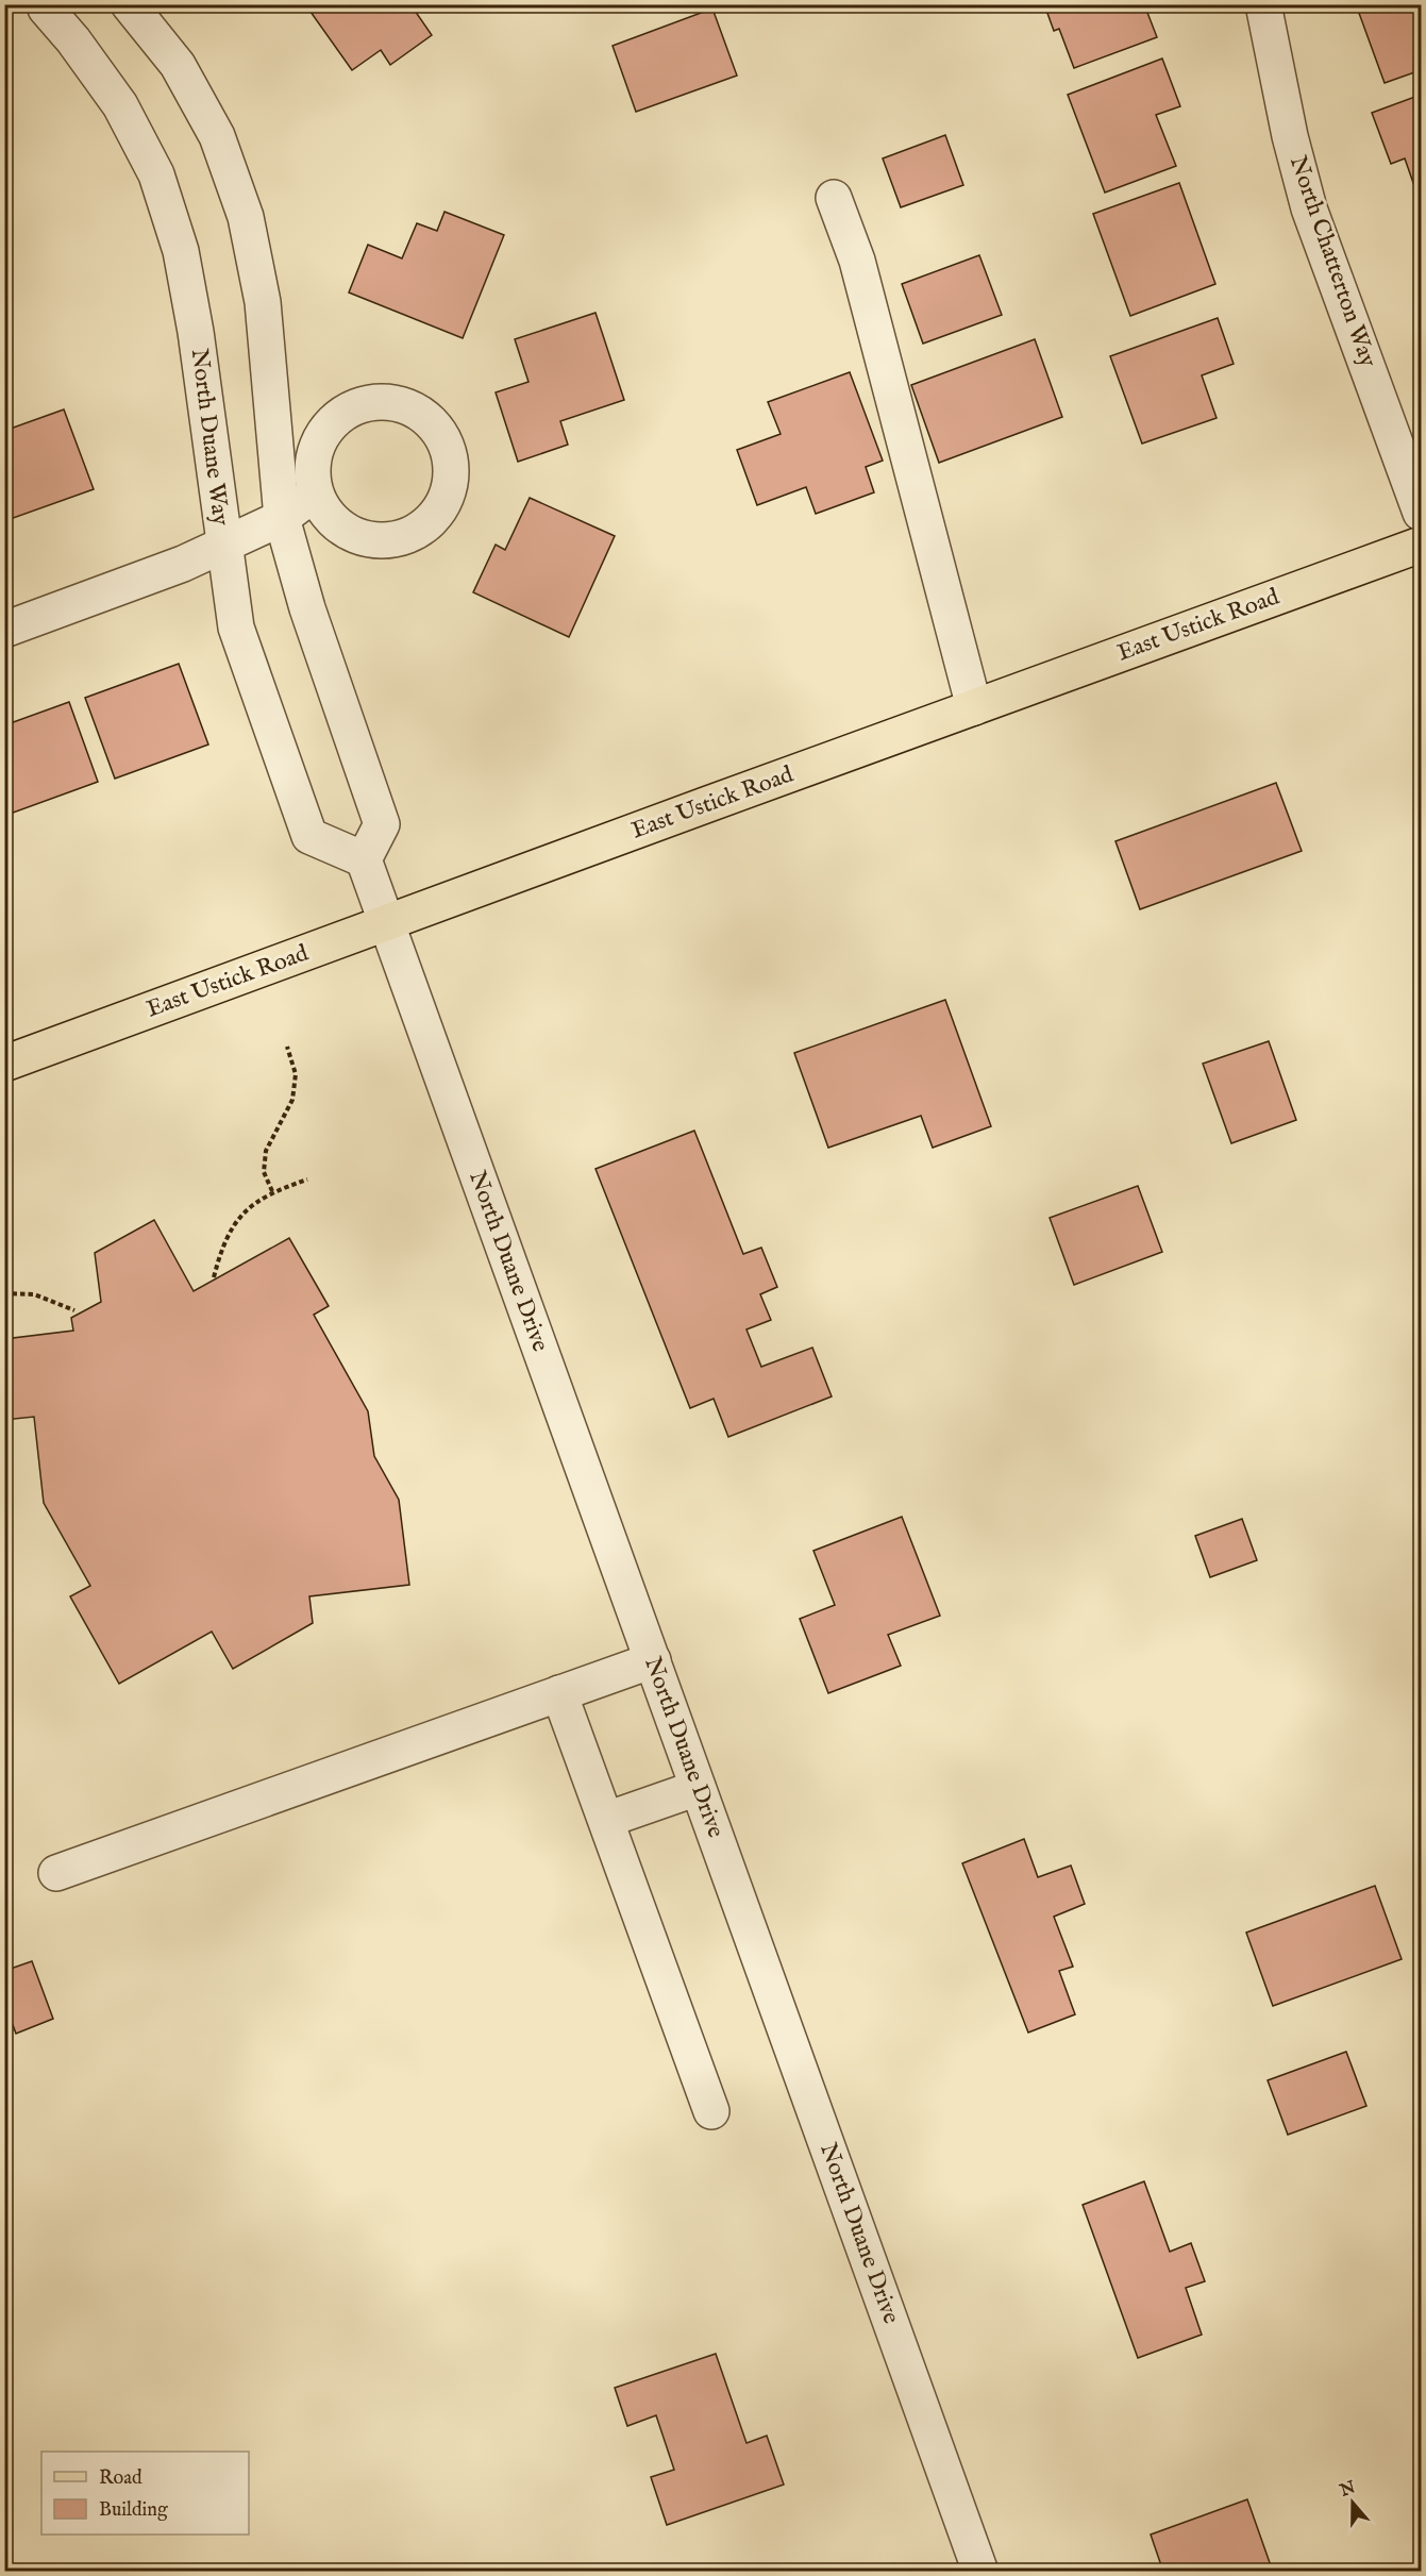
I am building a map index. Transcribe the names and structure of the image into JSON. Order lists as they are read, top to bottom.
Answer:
{
  "streets": {
    "main road": ["East Ustick Road"],
    "street": ["North Chatterton Way", "North Duane Way", "North Duane Drive"]
  },
  "crossings": [
    ["East Ustick Road", "North Duane Drive"]
  ],
  "legend": ["Road", "Building"],
  "north": "top"
}
